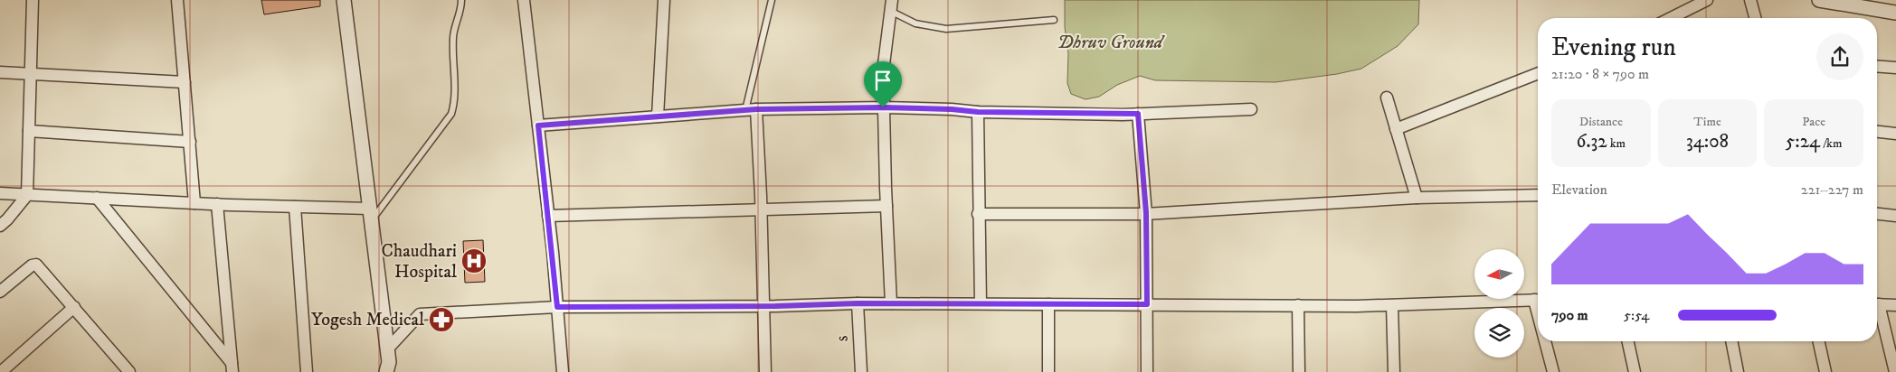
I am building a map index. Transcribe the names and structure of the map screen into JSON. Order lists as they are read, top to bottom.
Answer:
{
  "streets": {
    "street": ["s"]
  },
  "parks": ["Dhruv Ground"],
  "places": {
    "hospital": ["Chaudhari Hospital"],
    "pharmacy": ["Yogesh Medical"]
  },
  "north": "left",
  "page": {
    "heading": ["Evening run", "21:20 · 8 × 790 m"],
    "stats": [
      ["Distance", "6.32 km"],
      ["Time", "34:08"],
      ["Pace", "5:24 /km"]
    ],
    "chart": ["Elevation", "221–227 m"],
    "list": [
      {
        "name": "790 m",
        "note": "5:54"
      }
    ]
  }
}
